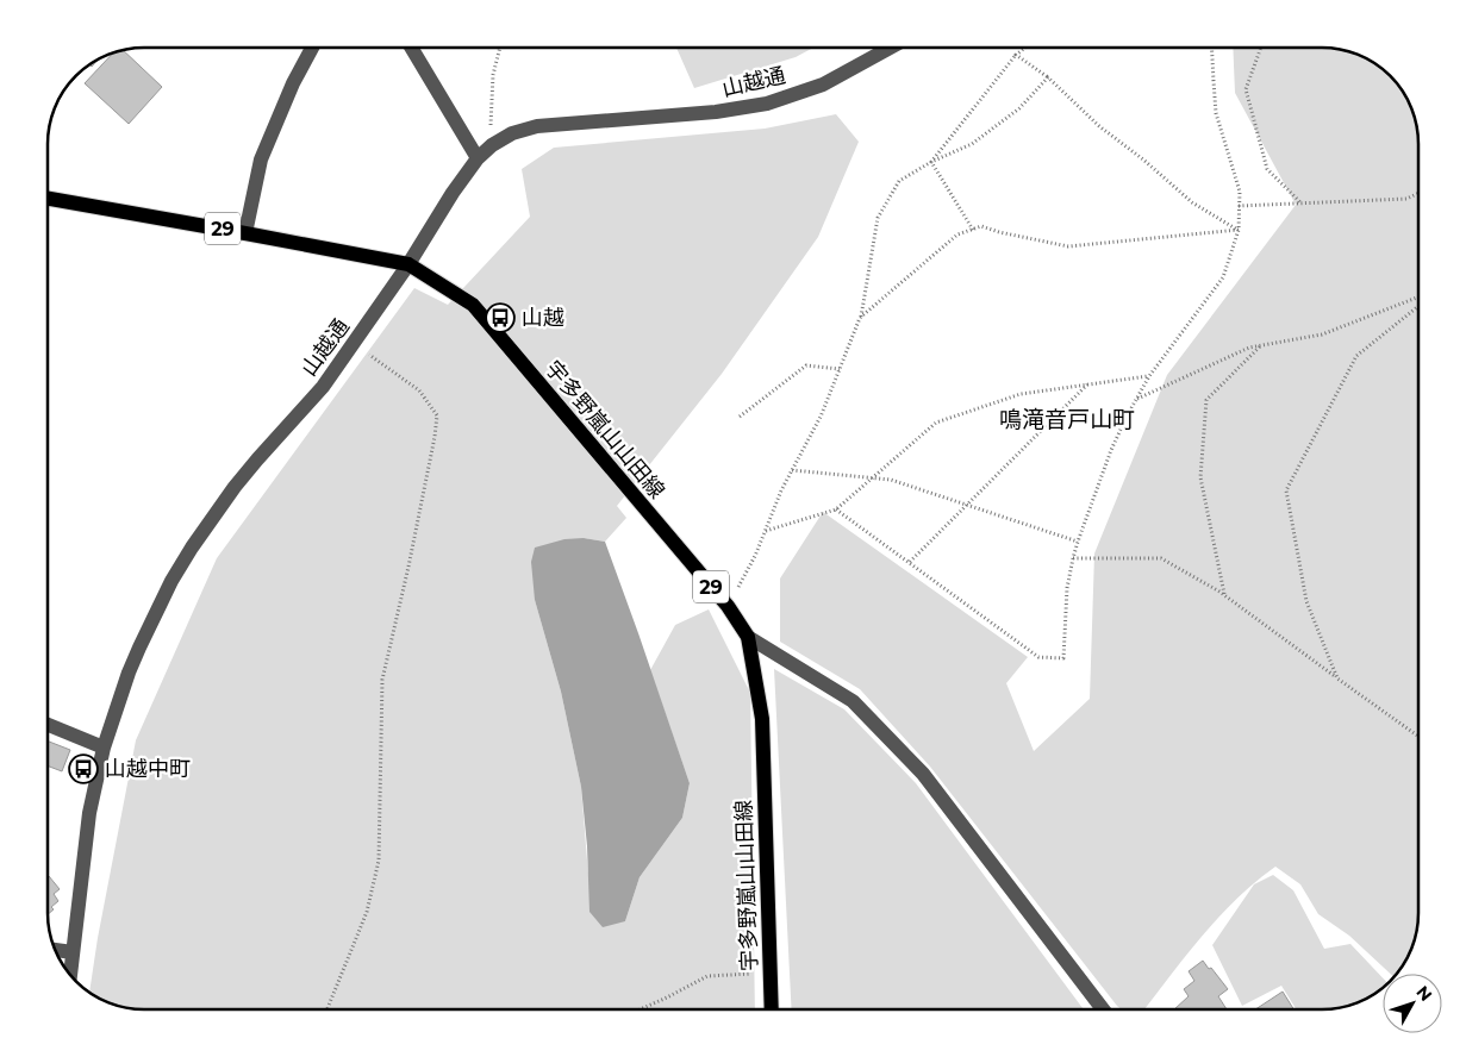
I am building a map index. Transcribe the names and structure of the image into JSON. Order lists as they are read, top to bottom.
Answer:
{
  "streets": {
    "main road": ["29", "宇多野嵐山山田線"],
    "street": ["山越通"]
  },
  "crossings": [
    ["山越通", "宇多野嵐山山田線"]
  ],
  "districts": ["鳴滝音戸山町"],
  "places": {
    "bus stop": ["山越", "山越中町"]
  },
  "north": "top right"
}
